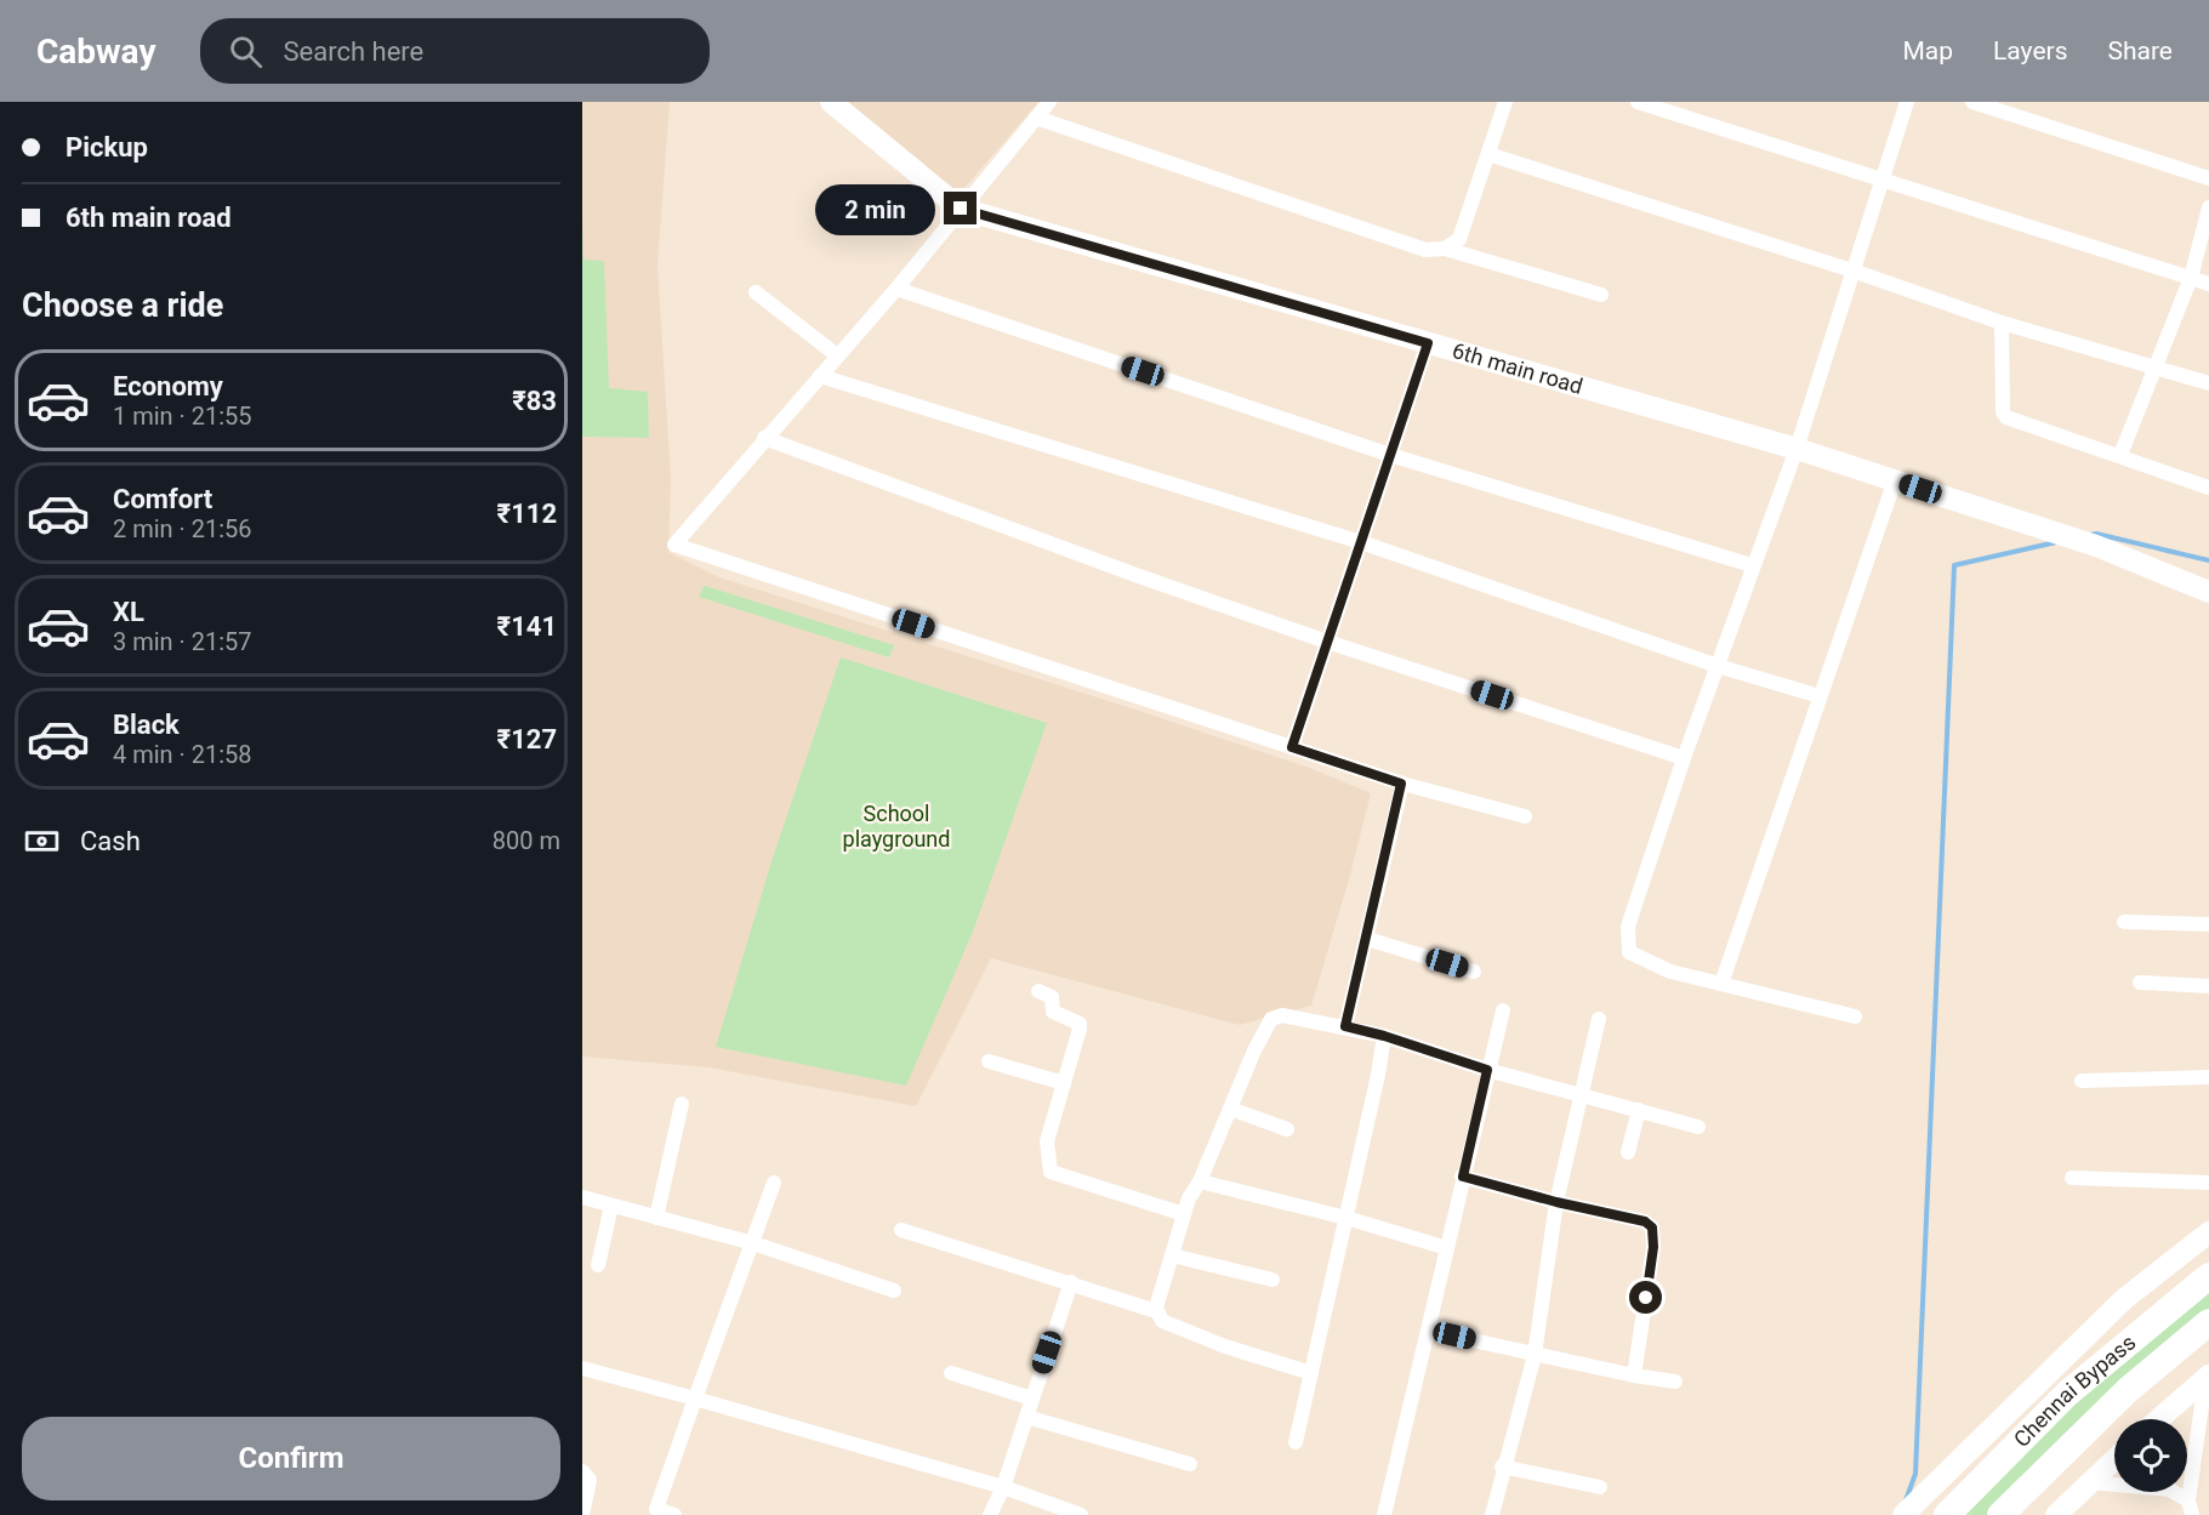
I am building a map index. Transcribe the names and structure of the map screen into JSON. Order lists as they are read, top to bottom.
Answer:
{
  "streets": {
    "highway": ["Chennai Bypass"],
    "street": ["6th main road"]
  },
  "parks": ["School playground"],
  "page": {
    "header": "Cabway",
    "search": "Search here",
    "nav": ["Map", "Layers", "Share"],
    "banner": ["Pickup", "6th main road"],
    "bubble": "2 min",
    "heading": "Choose a ride",
    "list": [
      {
        "name": "Economy",
        "note": "1 min · 21:55",
        "value": "₹83"
      },
      {
        "name": "Comfort",
        "note": "2 min · 21:56",
        "value": "₹112"
      },
      {
        "name": "XL",
        "note": "3 min · 21:57",
        "value": "₹141"
      },
      {
        "name": "Black",
        "note": "4 min · 21:58",
        "value": "₹127"
      }
    ],
    "pay": ["Cash", "800 m"],
    "buttons": "Confirm"
  }
}
